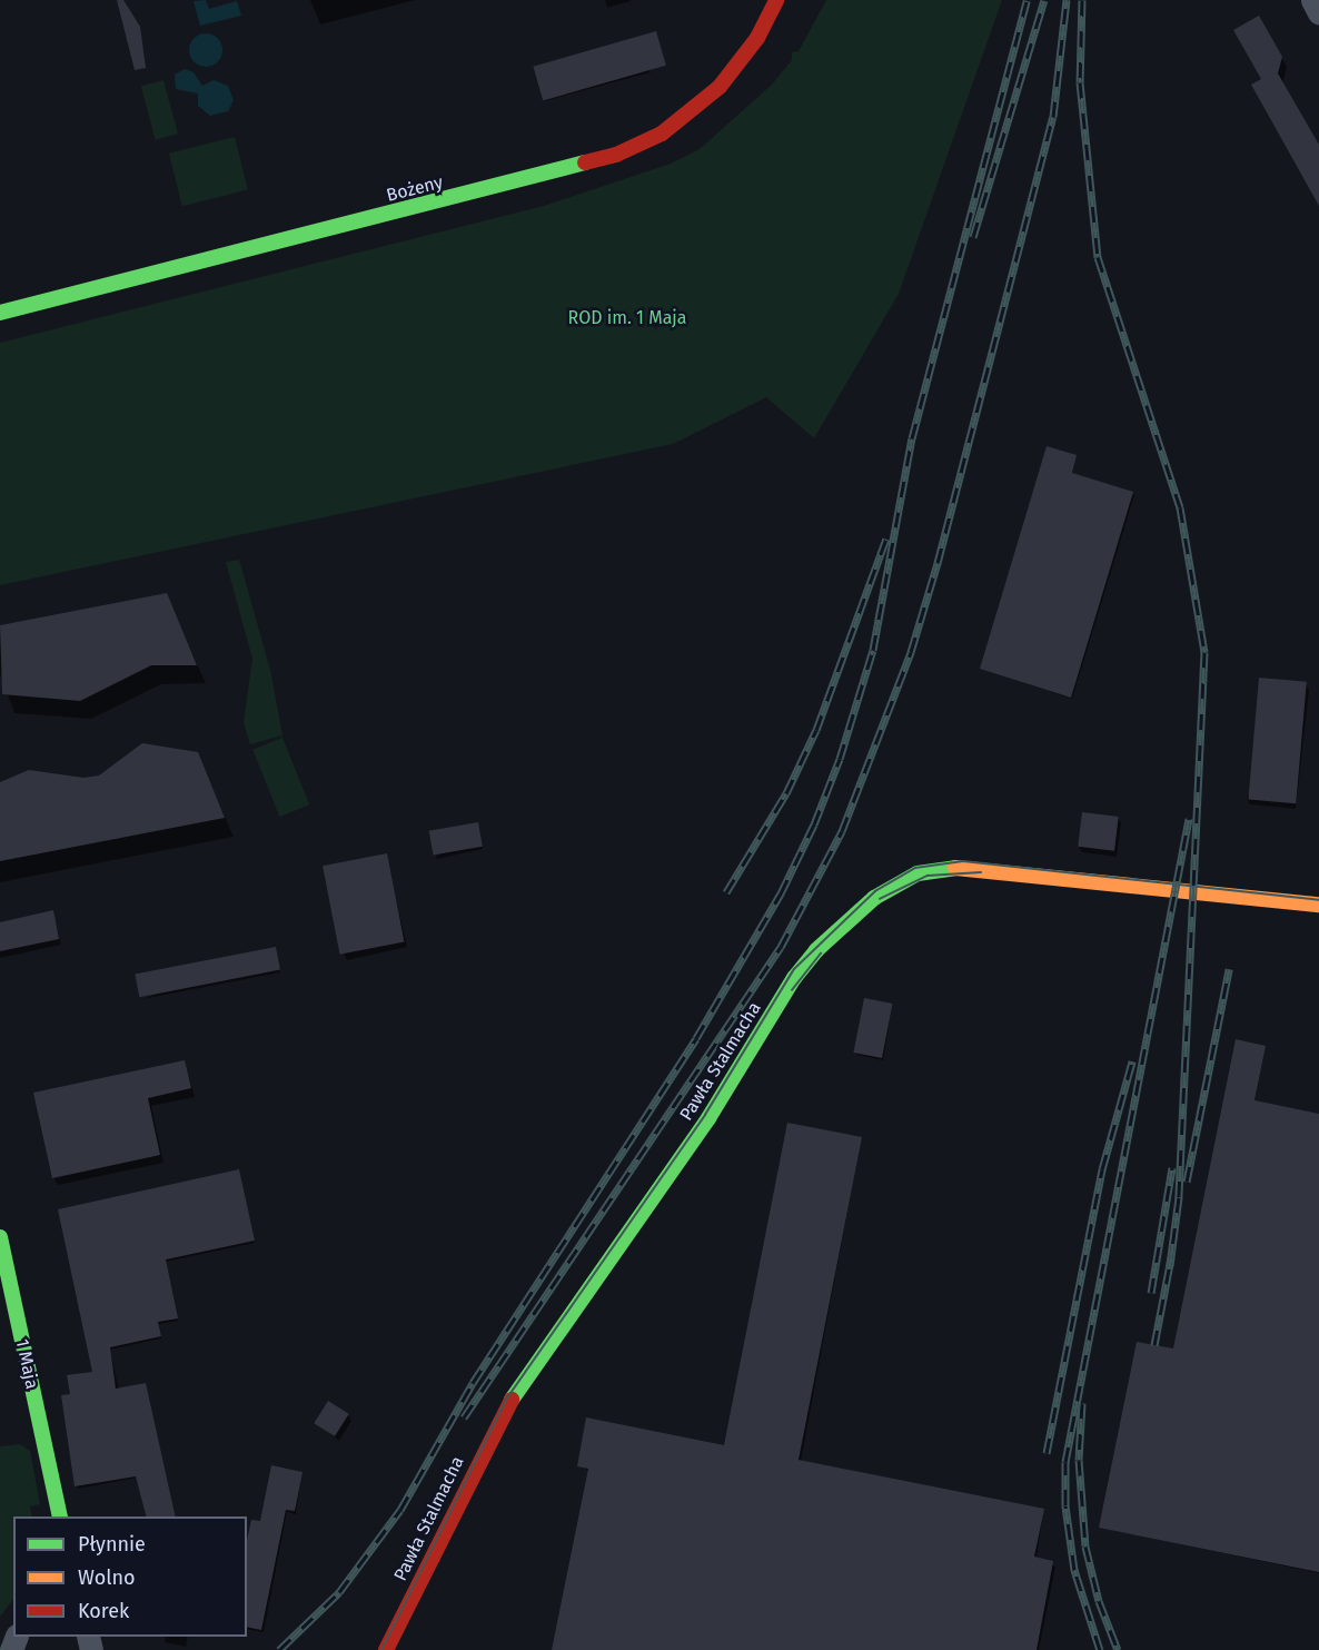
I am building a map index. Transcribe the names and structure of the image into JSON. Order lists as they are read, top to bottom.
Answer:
{
  "streets": {
    "street": ["Bożeny", "Pawła Stalmacha", "1 Maja"]
  },
  "parks": ["ROD im. 1 Maja"],
  "legend": ["Płynnie", "Wolno", "Korek"]
}
